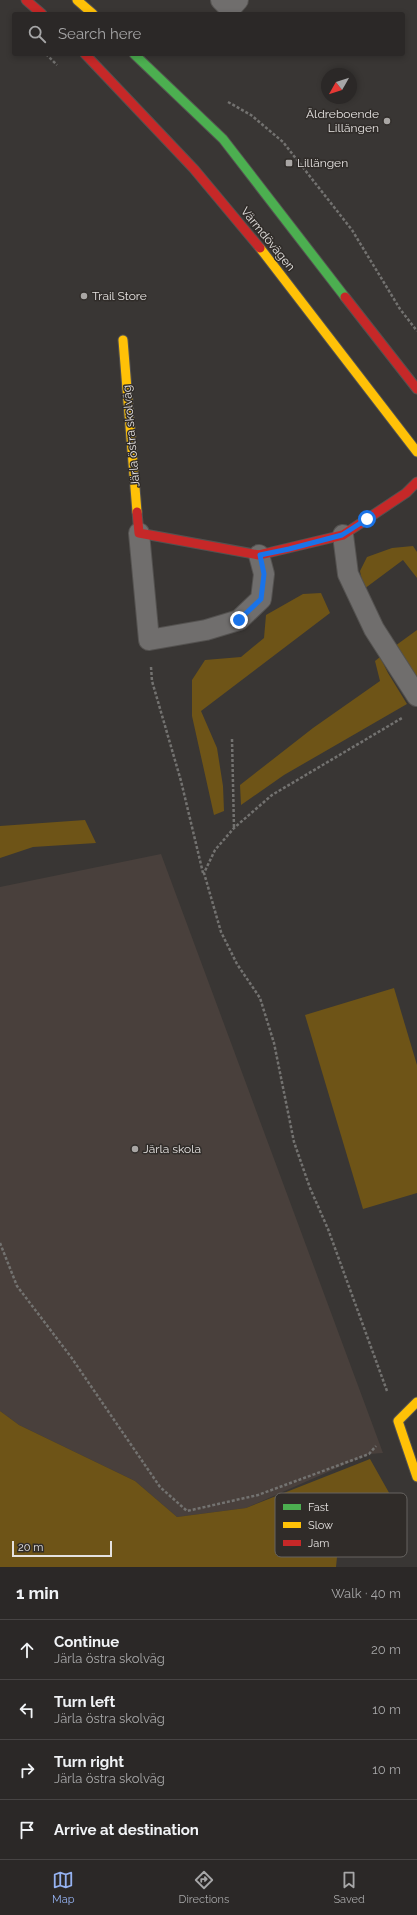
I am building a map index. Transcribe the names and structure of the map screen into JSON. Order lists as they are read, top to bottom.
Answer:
{
  "streets": {
    "main road": ["Värmdövägen", "Järla östra skolväg"]
  },
  "places": {
    "other": ["Äldreboende Lillängen", "Trail Store", "Järla skola"],
    "transit": ["Lillängen"]
  },
  "legend": ["Fast", "Slow", "Jam"],
  "scale_bar": "20 m",
  "north": "bottom left",
  "page": {
    "search": "Search here",
    "scale": "20 m",
    "heading": ["1 min", "Walk · 40 m"],
    "list": [
      ["Continue", "Järla östra skolväg", "20 m"],
      ["Turn left", "Järla östra skolväg", "10 m"],
      ["Turn right", "Järla östra skolväg", "10 m"],
      "Arrive at destination"
    ],
    "nav": ["Map", "Directions", "Saved"]
  }
}
